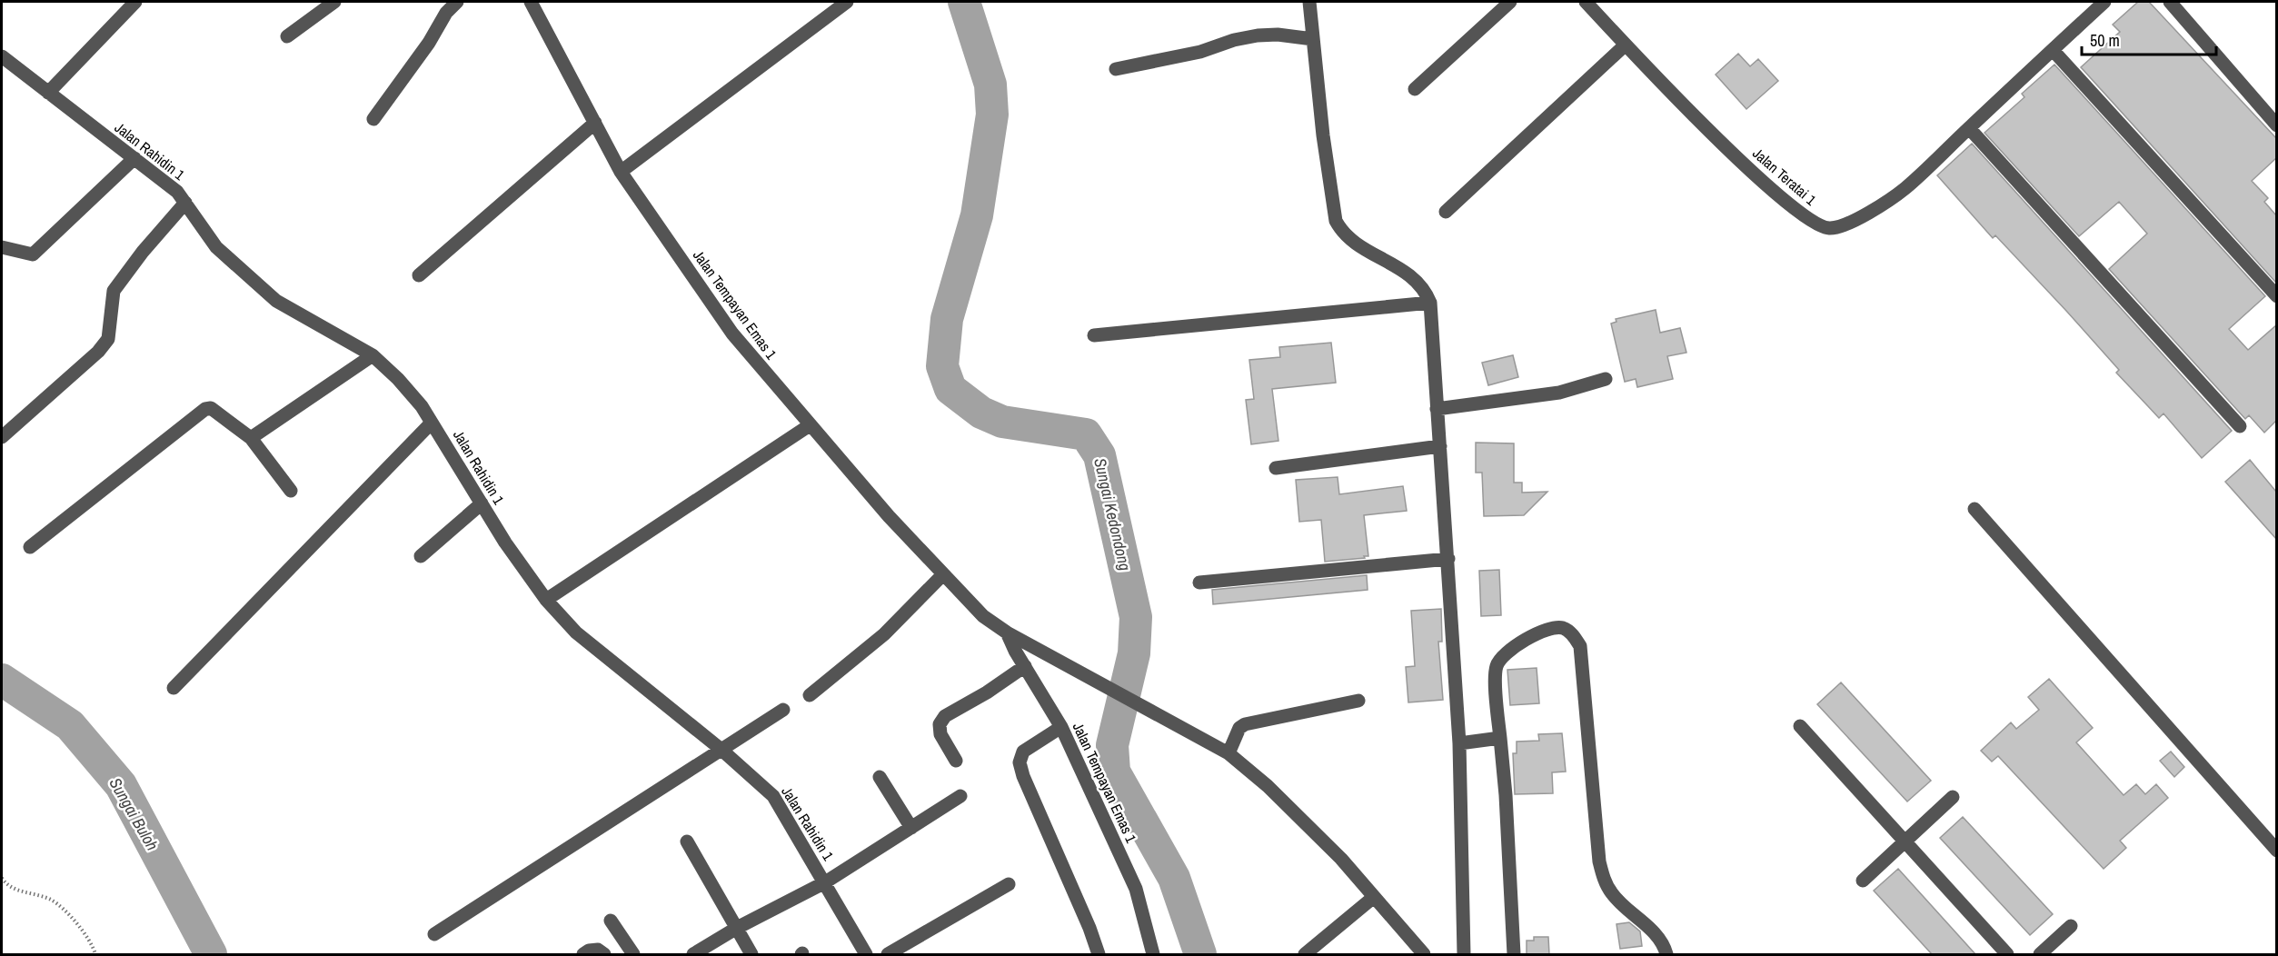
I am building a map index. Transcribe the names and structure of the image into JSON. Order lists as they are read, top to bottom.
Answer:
{
  "streets": {
    "street": ["Jalan Rahidin 1", "Jalan Teratai 1", "Jalan Tempayan Emas 1"]
  },
  "water": ["Sungai Kedondong", "Sungai Buloh"],
  "scale_bar": "50 m"
}
